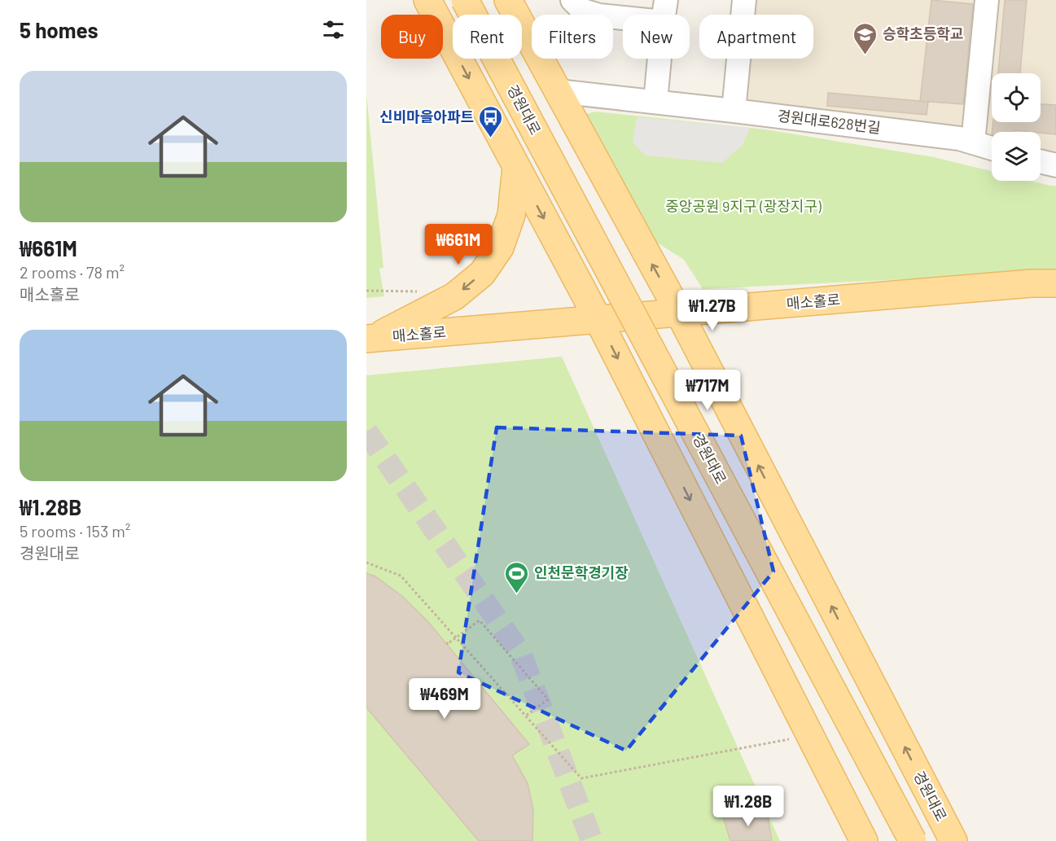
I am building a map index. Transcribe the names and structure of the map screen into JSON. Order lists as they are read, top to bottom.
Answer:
{
  "streets": {
    "main road": ["경원대로", "매소홀로"],
    "street": ["경원대로628번길"]
  },
  "crossings": [
    ["경원대로", "경원대로628번길"],
    ["경원대로", "매소홀로"]
  ],
  "parks": ["중앙공원 9지구 (광장지구)"],
  "places": {
    "school or university": ["승학초등학교"],
    "bus stop": ["신비마을아파트"],
    "sports": ["인천문학경기장"]
  },
  "page": {
    "heading": "5 homes",
    "chip": [
      "Buy",
      "Rent",
      "Filters",
      "New",
      "Apartment"
    ],
    "list": [
      {
        "name": "₩661M",
        "note": "2 rooms · 78 m² · 매소홀로"
      },
      {
        "name": "₩1.28B",
        "note": "5 rooms · 153 m² · 경원대로"
      }
    ],
    "price": [
      "₩661M",
      "₩1.27B",
      "₩717M",
      "₩469M",
      "₩1.28B"
    ]
  }
}
